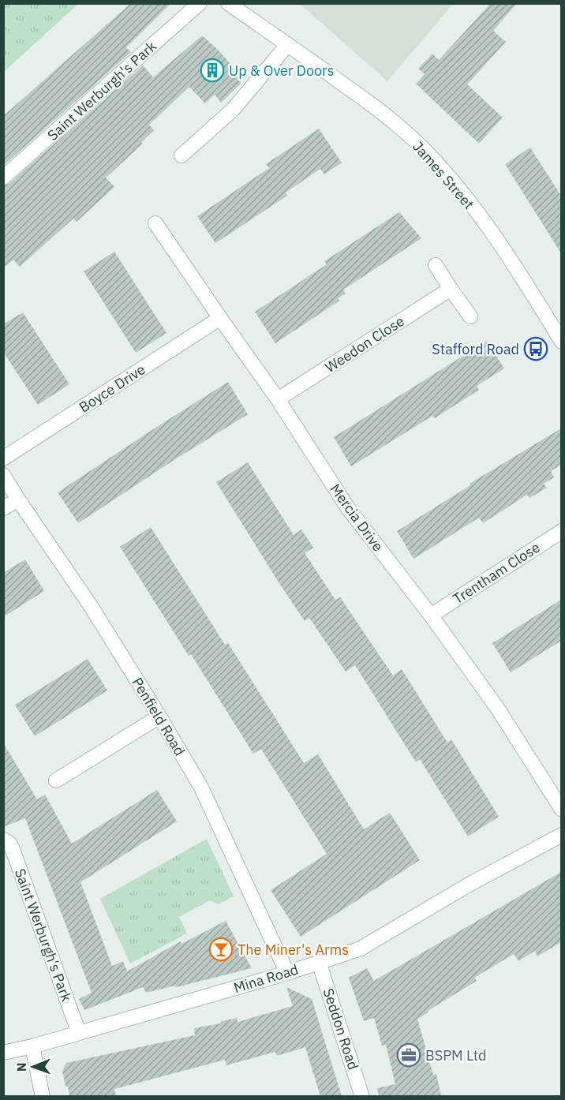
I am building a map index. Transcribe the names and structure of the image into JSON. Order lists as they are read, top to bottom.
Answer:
{
  "streets": {
    "street": [
      "Saint Werburgh's Park",
      "James Street",
      "Weedon Close",
      "Boyce Drive",
      "Mercia Drive",
      "Trentham Close",
      "Penfield Road",
      "Mina Road",
      "Seddon Road"
    ]
  },
  "crossings": [
    ["Saint Werburgh's Park", "Mina Road"],
    ["Weedon Close", "Mercia Drive"],
    ["Boyce Drive", "Mercia Drive"],
    ["Mercia Drive", "Trentham Close"],
    ["Penfield Road", "Mina Road"],
    ["Mina Road", "Seddon Road"]
  ],
  "places": {
    "building": ["Up & Over Doors"],
    "bus stop": ["Stafford Road"],
    "bar": ["The Miner's Arms"],
    "office": ["BSPM Ltd"]
  },
  "north": "left"
}
